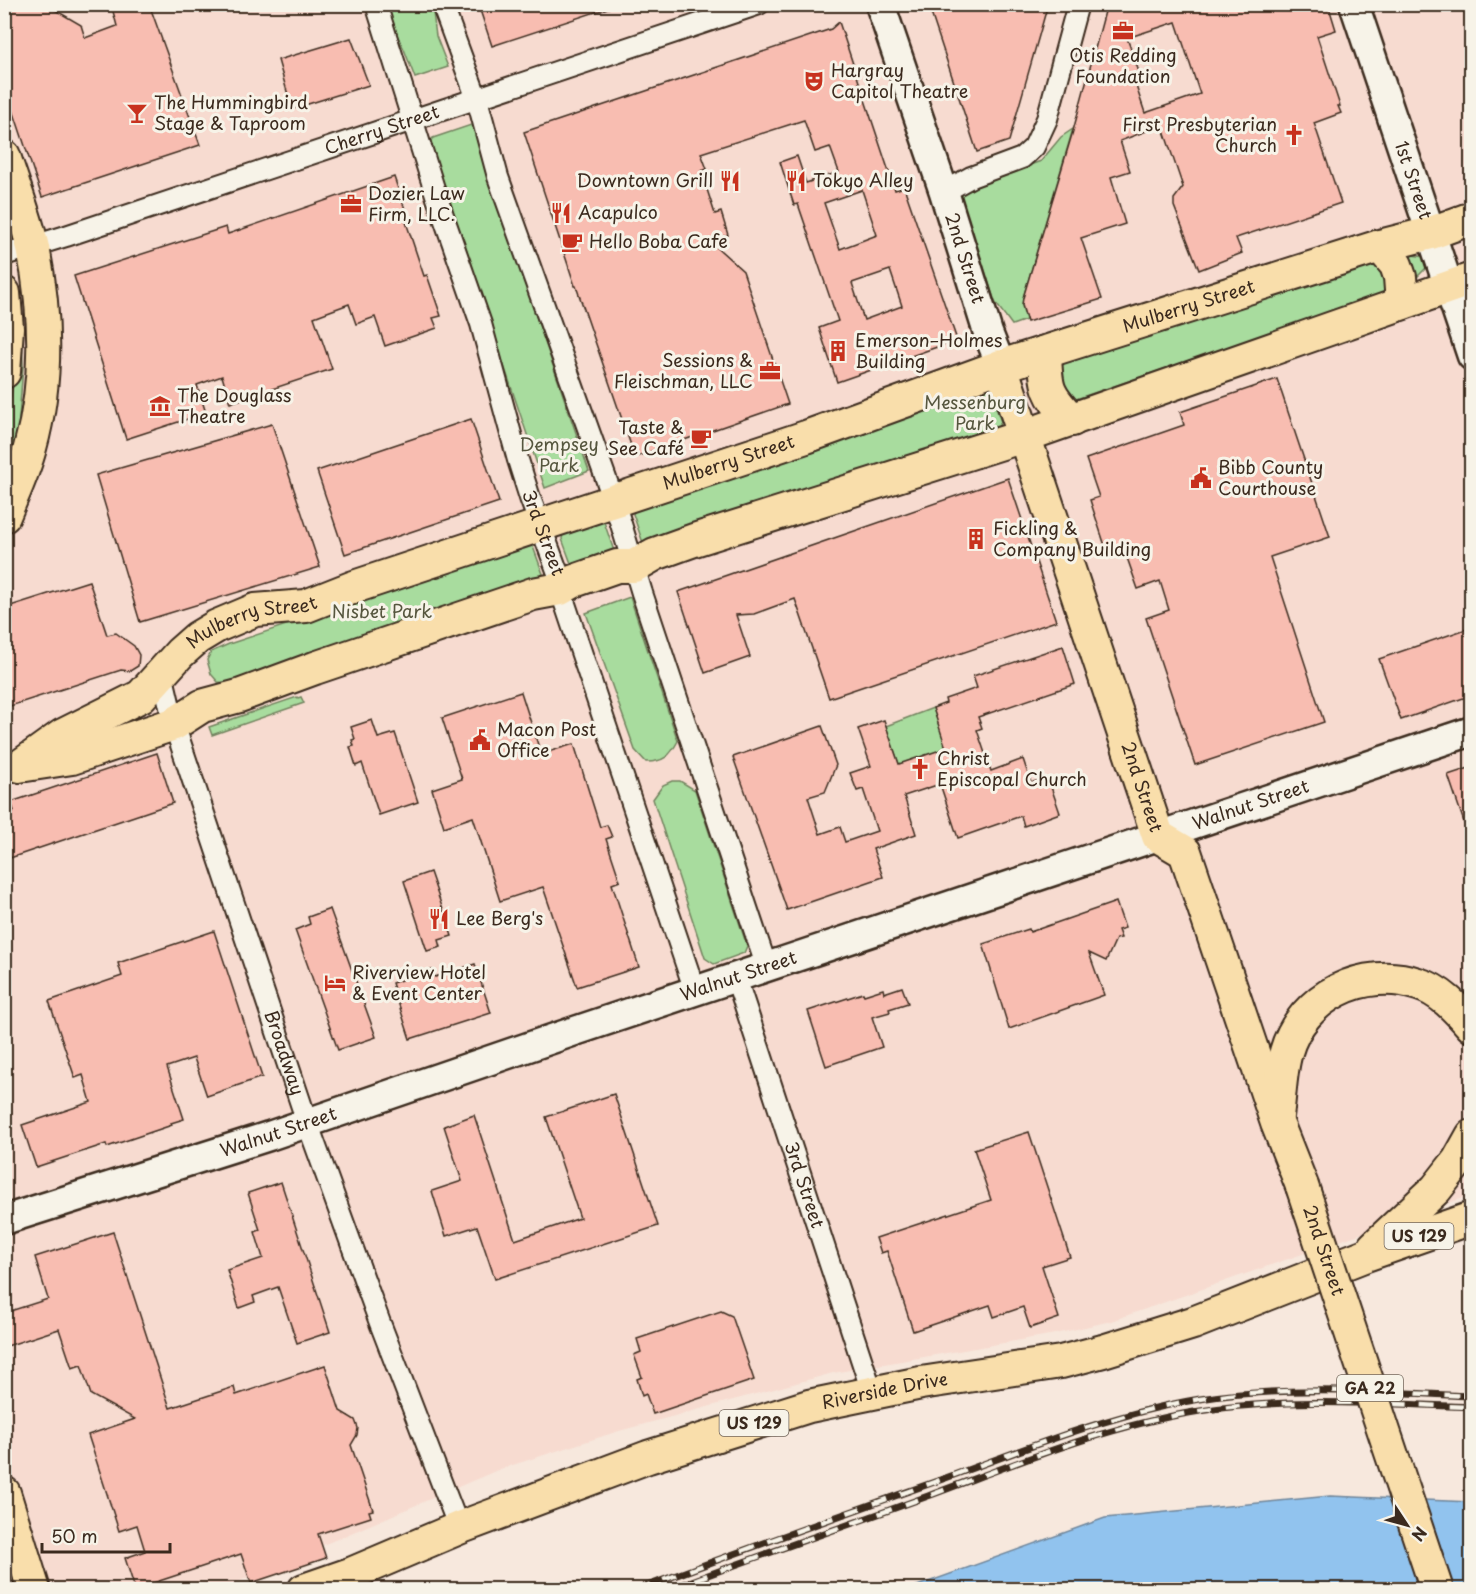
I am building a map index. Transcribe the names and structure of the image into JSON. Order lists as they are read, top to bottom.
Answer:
{
  "streets": {
    "main road": [
      "2nd Street",
      "Mulberry Street",
      "US 129",
      "GA 22",
      "Riverside Drive"
    ],
    "street": [
      "Cherry Street",
      "1st Street",
      "3rd Street",
      "Walnut Street",
      "Broadway"
    ]
  },
  "crossings": [
    ["Cherry Street", "3rd Street"],
    ["1st Street", "Mulberry Street"],
    ["2nd Street", "Mulberry Street"],
    ["2nd Street", "Walnut Street"],
    ["Mulberry Street", "3rd Street"],
    ["Mulberry Street", "Broadway"],
    ["3rd Street", "Walnut Street"],
    ["3rd Street", "Riverside Drive"],
    ["Walnut Street", "Broadway"],
    ["Broadway", "Riverside Drive"]
  ],
  "parks": ["Messenburg Park", "Dempsey Park", "Nisbet Park"],
  "places": {
    "office": ["Otis Redding Foundation", "Dozier Law Firm, LLC.", "Sessions & Fleischman, LLC"],
    "theatre": ["Hargray Capitol Theatre"],
    "bar": ["The Hummingbird Stage & Taproom"],
    "church": ["First Presbyterian Church", "Christ Episcopal Church"],
    "restaurant": [
      "Downtown Grill",
      "Tokyo Alley",
      "Acapulco",
      "Lee Berg's"
    ],
    "cafe": ["Hello Boba Cafe", "Taste & See Café"],
    "building": ["Emerson–Holmes Building", "Fickling & Company Building"],
    "museum": ["The Douglass Theatre"],
    "public building": ["Bibb County Courthouse", "Macon Post Office"],
    "hotel": ["Riverview Hotel & Event Center"]
  },
  "scale_bar": "50 m",
  "north": "bottom right"
}
